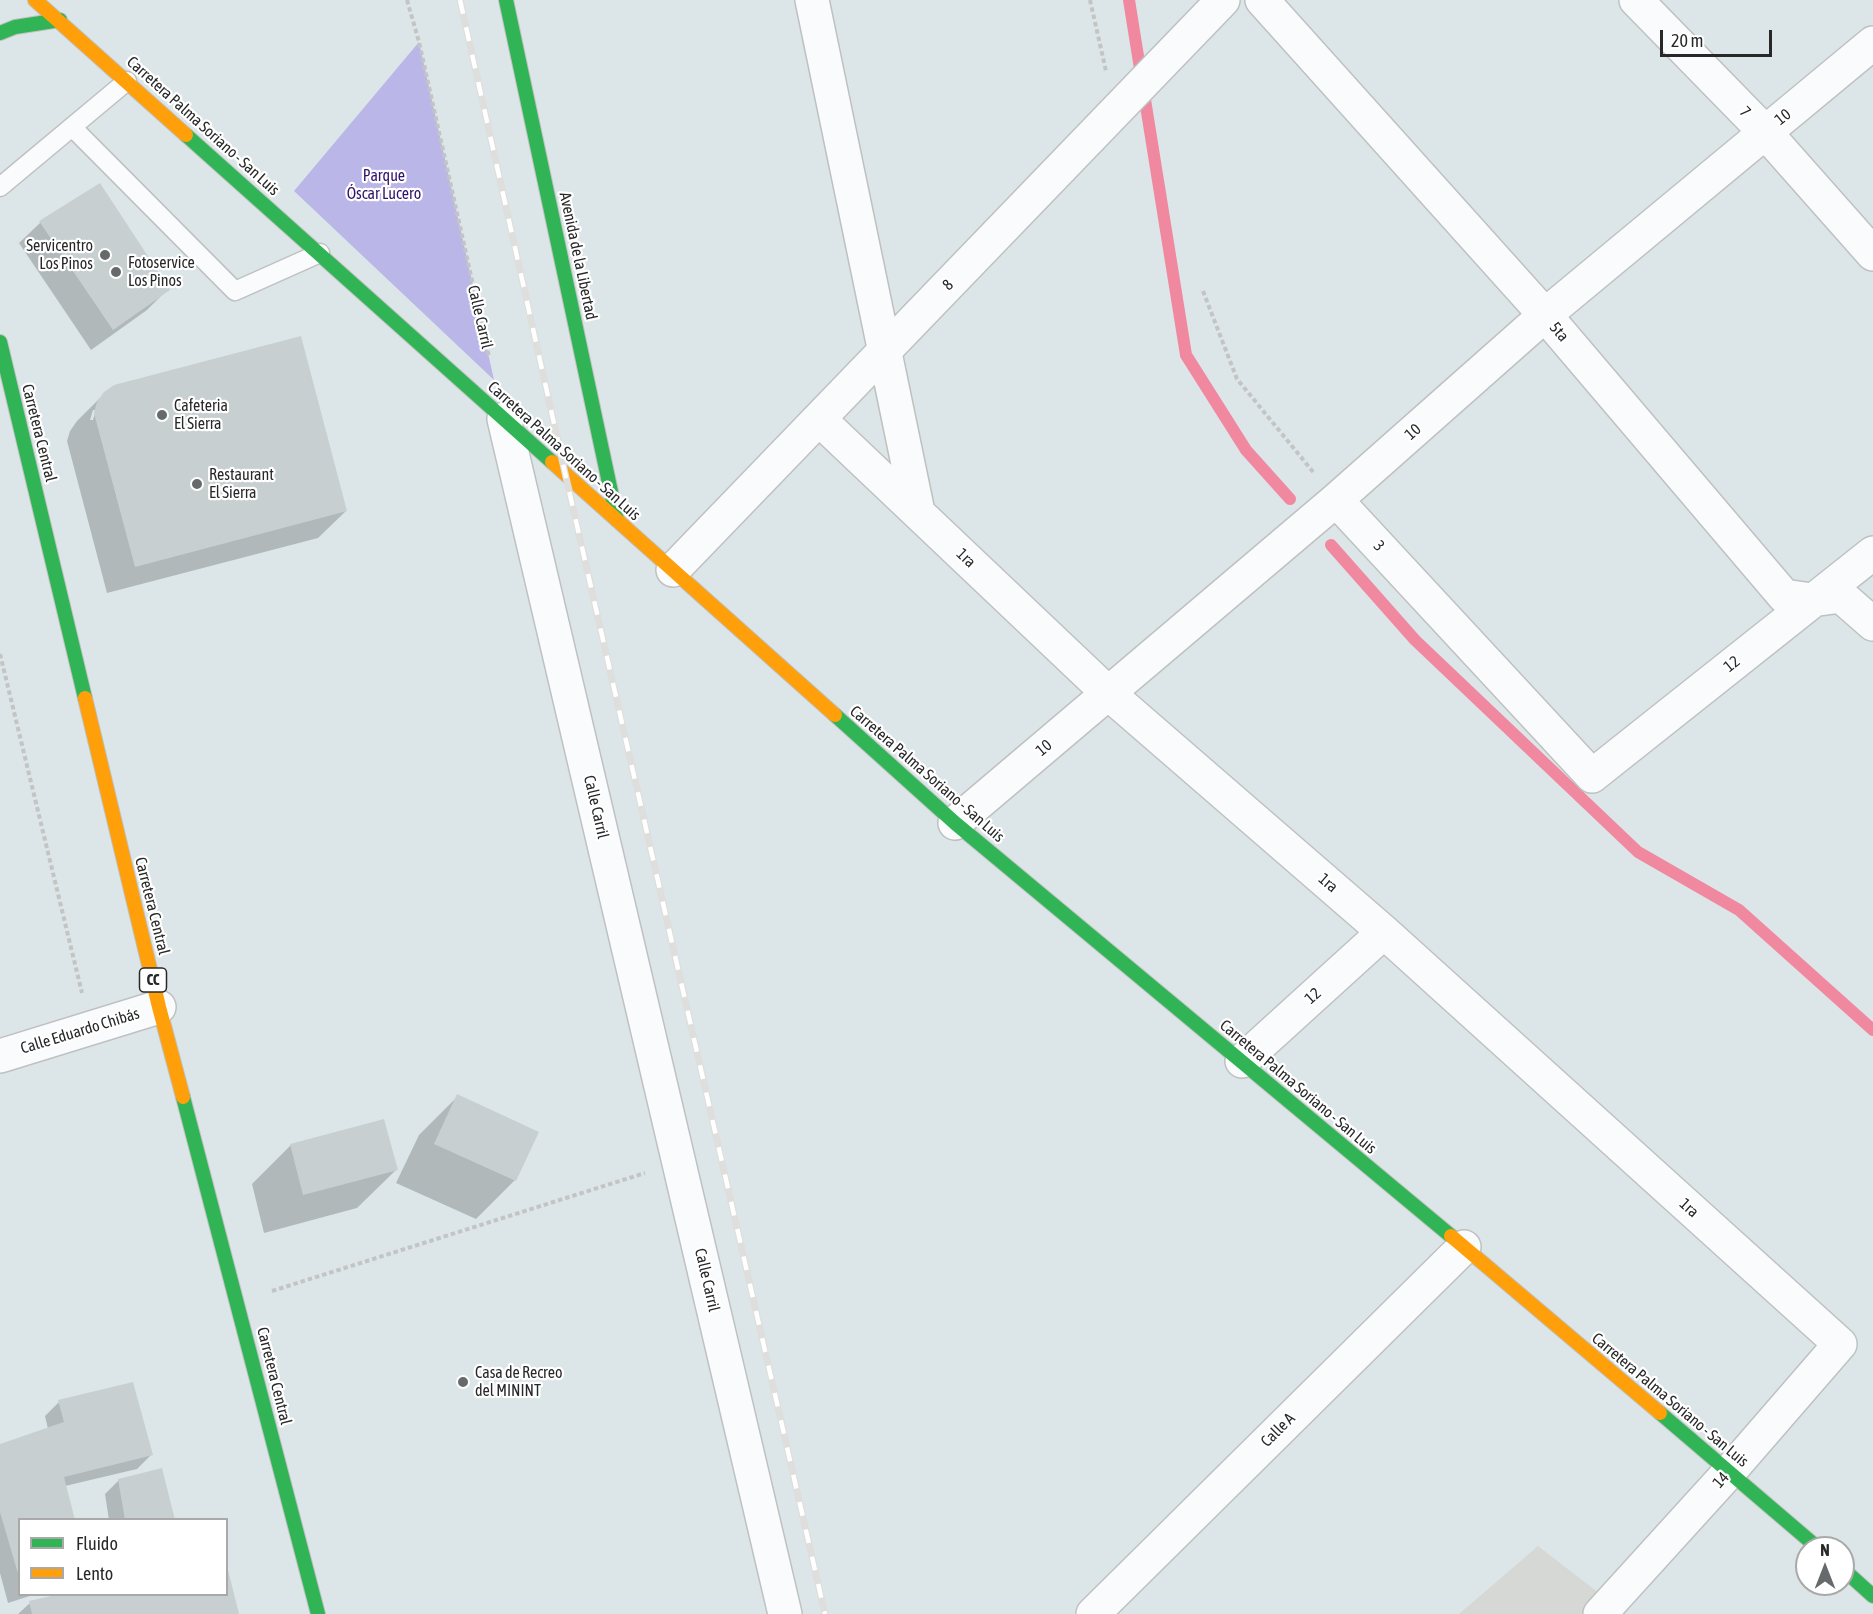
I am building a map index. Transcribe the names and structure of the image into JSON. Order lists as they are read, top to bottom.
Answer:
{
  "streets": {
    "main road": [
      "Carretera Palma Soriano - San Luis",
      "Avenida de la Libertad",
      "Carretera Central",
      "CC"
    ],
    "street": [
      "7",
      "10",
      "8",
      "Calle Carril",
      "5ta",
      "3",
      "1ra",
      "12",
      "Calle Eduardo Chibás",
      "Calle A",
      "14"
    ]
  },
  "crossings": [
    ["7", "10"],
    ["10", "Carretera Palma Soriano - San Luis"],
    ["10", "5ta"],
    ["10", "3"],
    ["10", "1ra"],
    ["Carretera Palma Soriano - San Luis", "Avenida de la Libertad"],
    ["Carretera Palma Soriano - San Luis", "8"],
    ["Carretera Palma Soriano - San Luis", "Calle Carril"],
    ["Carretera Palma Soriano - San Luis", "12"],
    ["Carretera Palma Soriano - San Luis", "Calle A"],
    ["Carretera Palma Soriano - San Luis", "14"],
    ["8", "1ra"],
    ["5ta", "12"],
    ["Carretera Central", "Calle Eduardo Chibás"],
    ["3", "12"],
    ["1ra", "12"],
    ["1ra", "14"]
  ],
  "parks": ["Parque Óscar Lucero"],
  "places": [
    "Servicentro Los Pinos",
    "Fotoservice Los Pinos",
    "Cafeteria El Sierra",
    "Restaurant El Sierra",
    "Casa de Recreo del MININT"
  ],
  "legend": ["Fluido", "Lento"],
  "scale_bar": "20 m",
  "north": "top"
}
